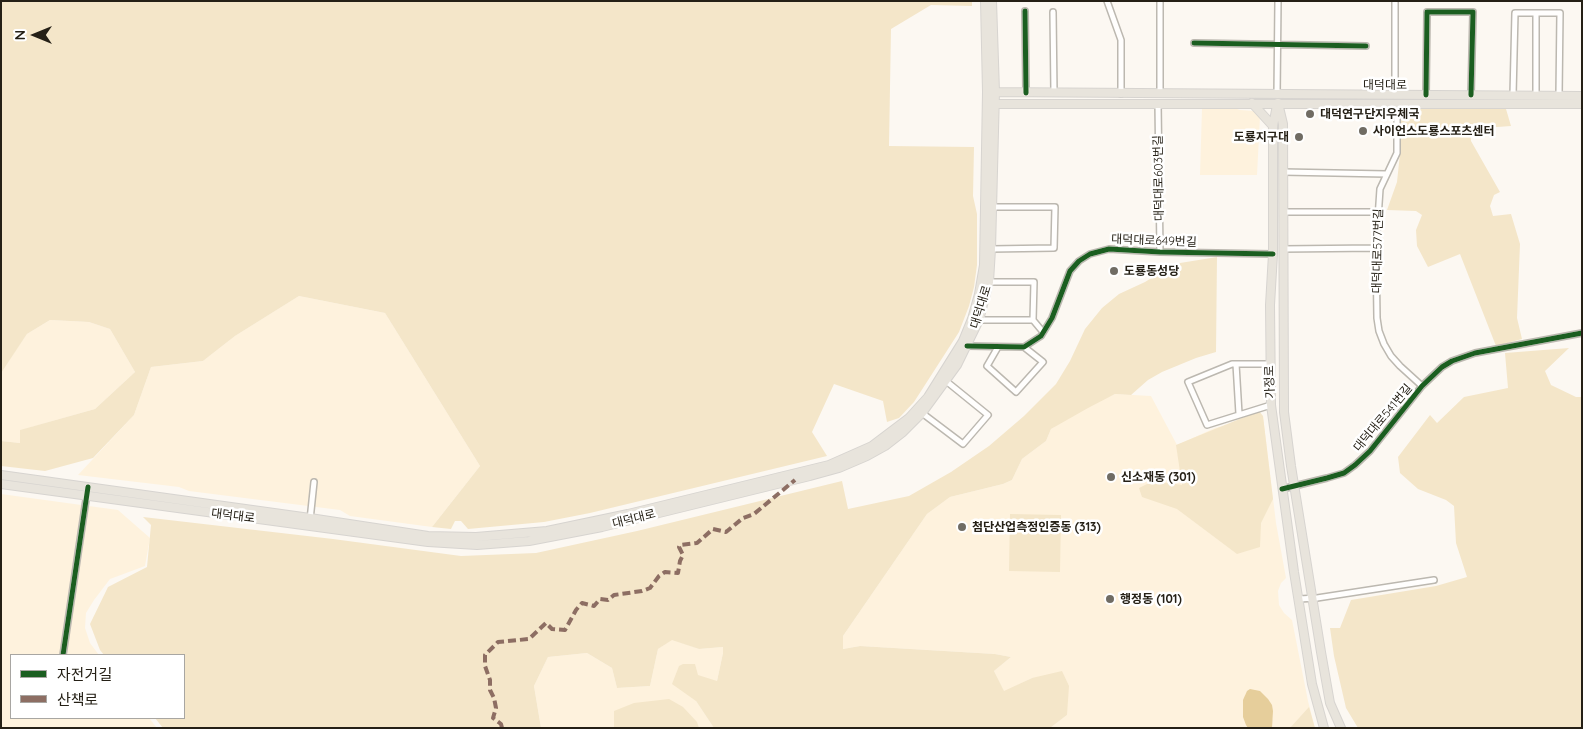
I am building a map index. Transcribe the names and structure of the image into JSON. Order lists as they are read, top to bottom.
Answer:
{
  "streets": {
    "main road": ["대덕대로", "가정로"],
    "street": [
      "대덕대로603번길",
      "대덕대로649번길",
      "대덕대로577번길",
      "대덕대로541번길"
    ]
  },
  "crossings": [
    ["대덕대로", "대덕대로603번길"],
    ["대덕대로", "대덕대로577번길"],
    ["대덕대로", "가정로"],
    ["대덕대로603번길", "대덕대로649번길"],
    ["대덕대로649번길", "가정로"],
    ["대덕대로577번길", "대덕대로541번길"],
    ["가정로", "대덕대로541번길"]
  ],
  "places": [
    "대덕연구단지우체국",
    "사이언스도룡스포츠센터",
    "도룡지구대",
    "도룡동성당",
    "신소재동 (301)",
    "첨단산업측정인증동 (313)",
    "행정동 (101)"
  ],
  "legend": ["자전거길", "산책로"],
  "north": "left"
}
